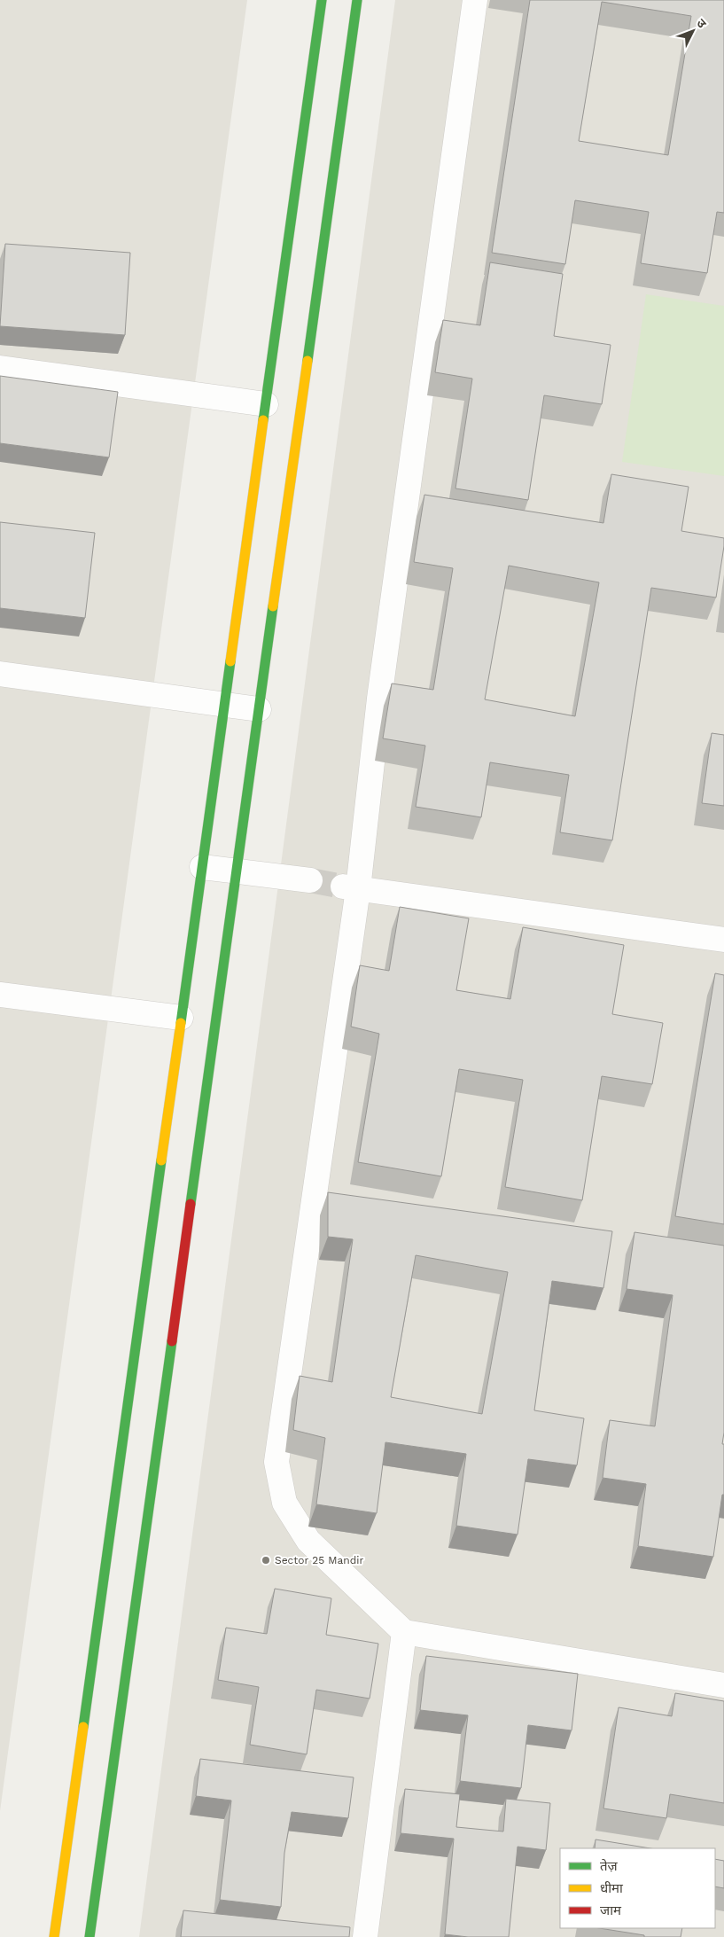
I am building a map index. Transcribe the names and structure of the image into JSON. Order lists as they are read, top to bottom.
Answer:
{
  "places": ["Sector 25 Mandir"],
  "legend": ["तेज़", "धीमा", "जाम"],
  "north": "top right"
}
